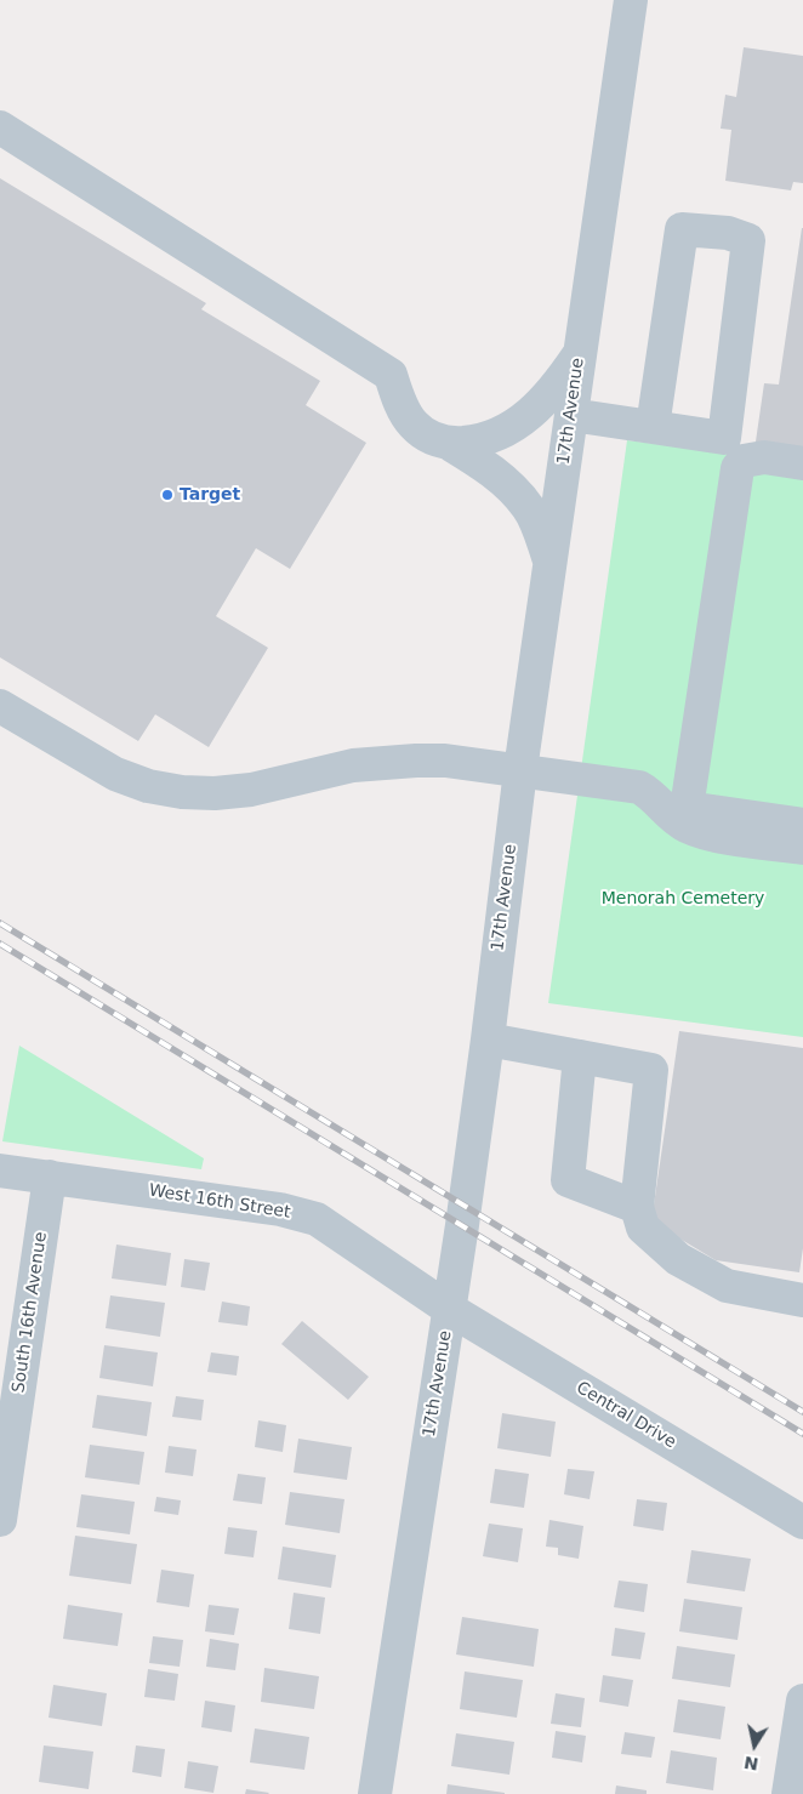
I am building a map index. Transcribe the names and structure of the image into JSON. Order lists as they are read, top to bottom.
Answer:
{
  "streets": {
    "street": [
      "17th Avenue",
      "West 16th Street",
      "South 16th Avenue",
      "Central Drive"
    ]
  },
  "crossings": [
    ["17th Avenue", "West 16th Street"],
    ["17th Avenue", "Central Drive"],
    ["West 16th Street", "South 16th Avenue"],
    ["West 16th Street", "Central Drive"]
  ],
  "parks": ["Menorah Cemetery"],
  "places": ["Target"],
  "north": "bottom"
}
